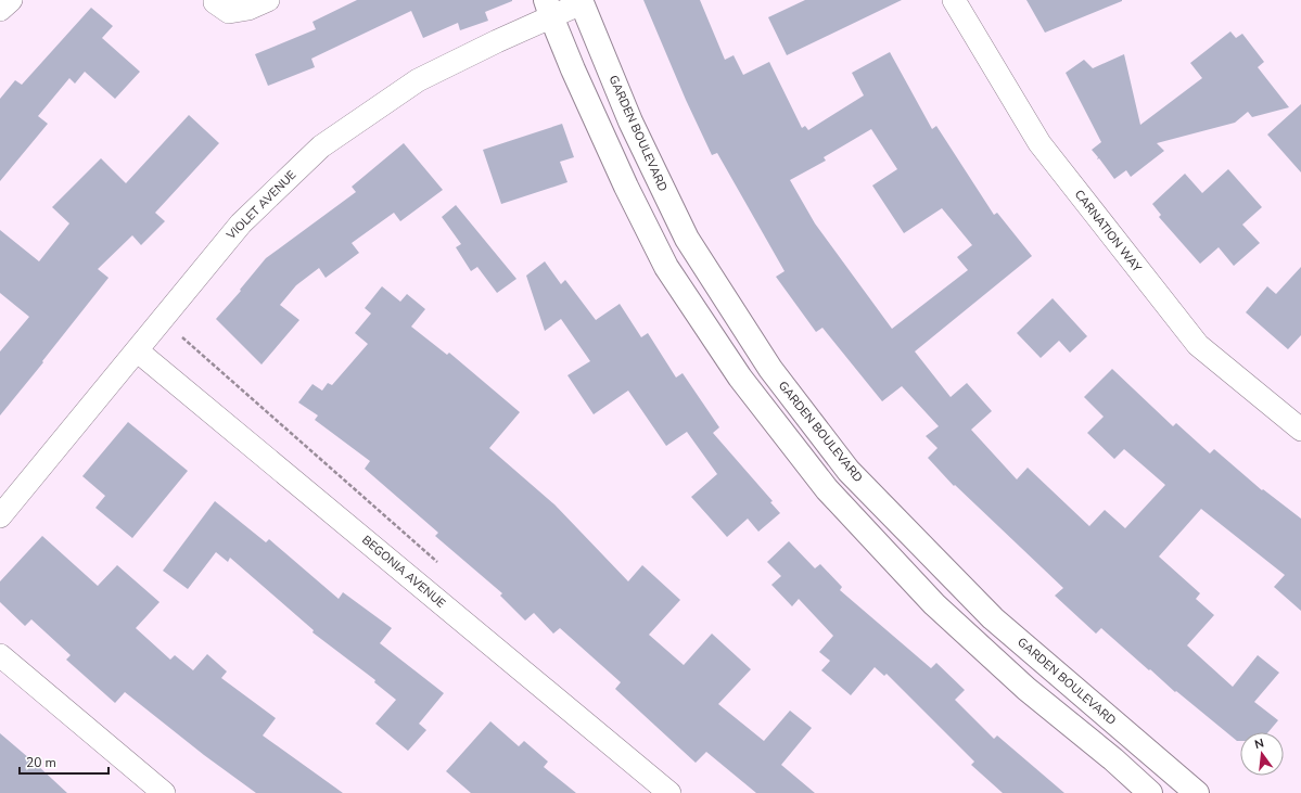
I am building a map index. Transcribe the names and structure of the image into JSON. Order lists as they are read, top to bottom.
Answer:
{
  "streets": {
    "street": [
      "GARDEN BOULEVARD",
      "VIOLET AVENUE",
      "CARNATION WAY",
      "BEGONIA AVENUE"
    ]
  },
  "crossings": [
    ["GARDEN BOULEVARD", "VIOLET AVENUE"],
    ["VIOLET AVENUE", "BEGONIA AVENUE"]
  ],
  "scale_bar": "20 m",
  "north": "top"
}
